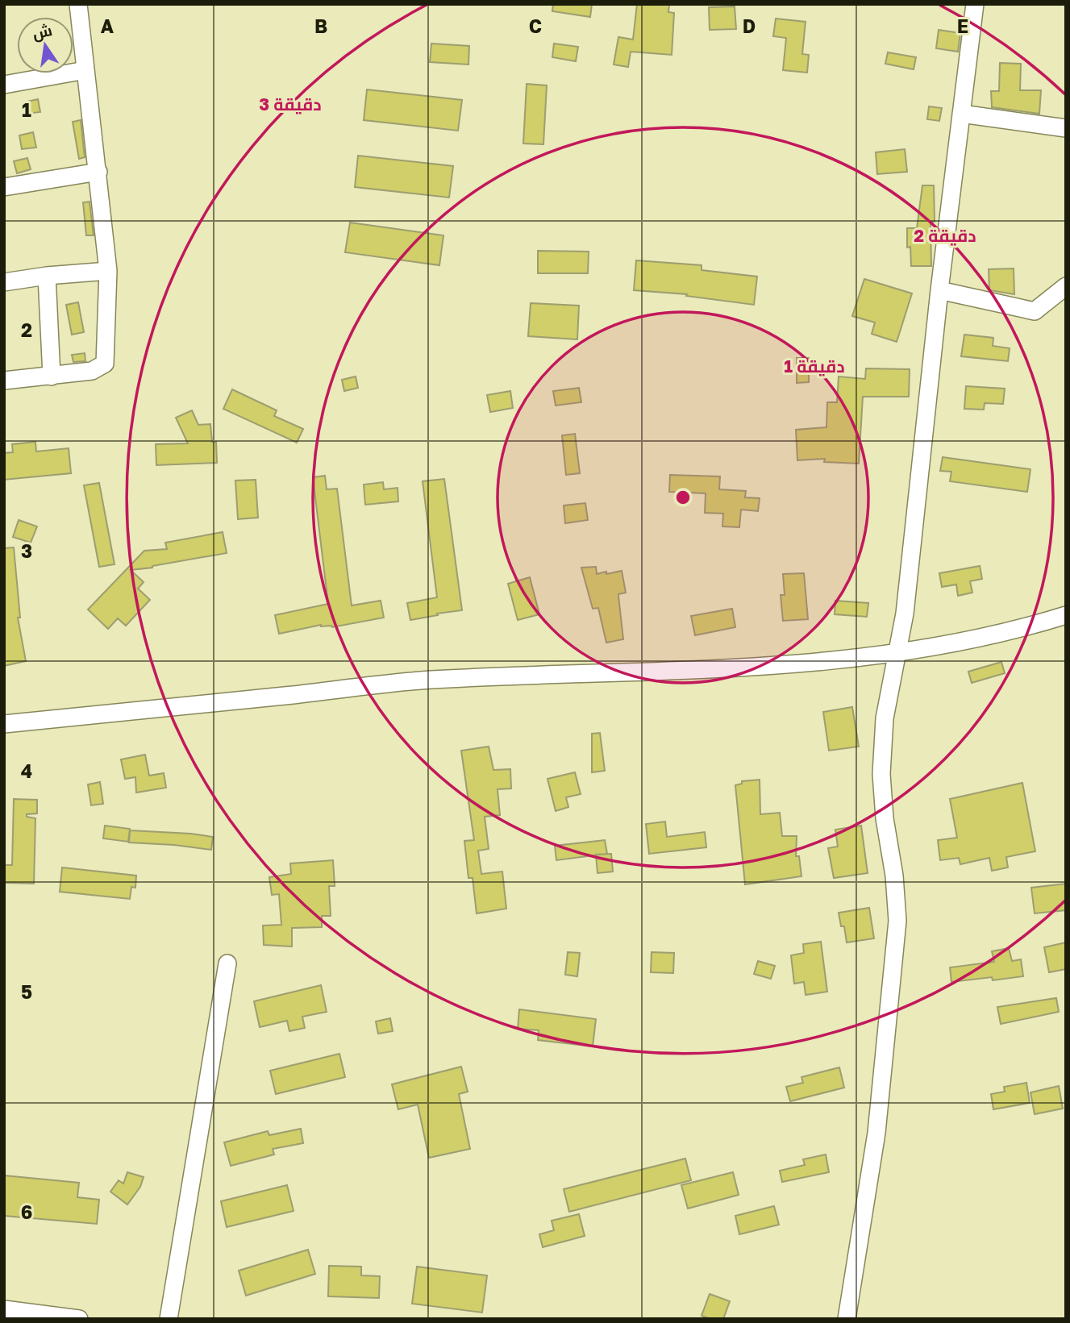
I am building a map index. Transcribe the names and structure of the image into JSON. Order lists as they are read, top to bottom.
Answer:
{
  "north": "top",
  "grid": {
    "columns": [
      "A",
      "B",
      "C",
      "D",
      "E"
    ],
    "rows": [
      "1",
      "2",
      "3",
      "4",
      "5",
      "6"
    ]
  },
  "rings": ["3 دقيقة", "2 دقيقة", "1 دقيقة"]
}
